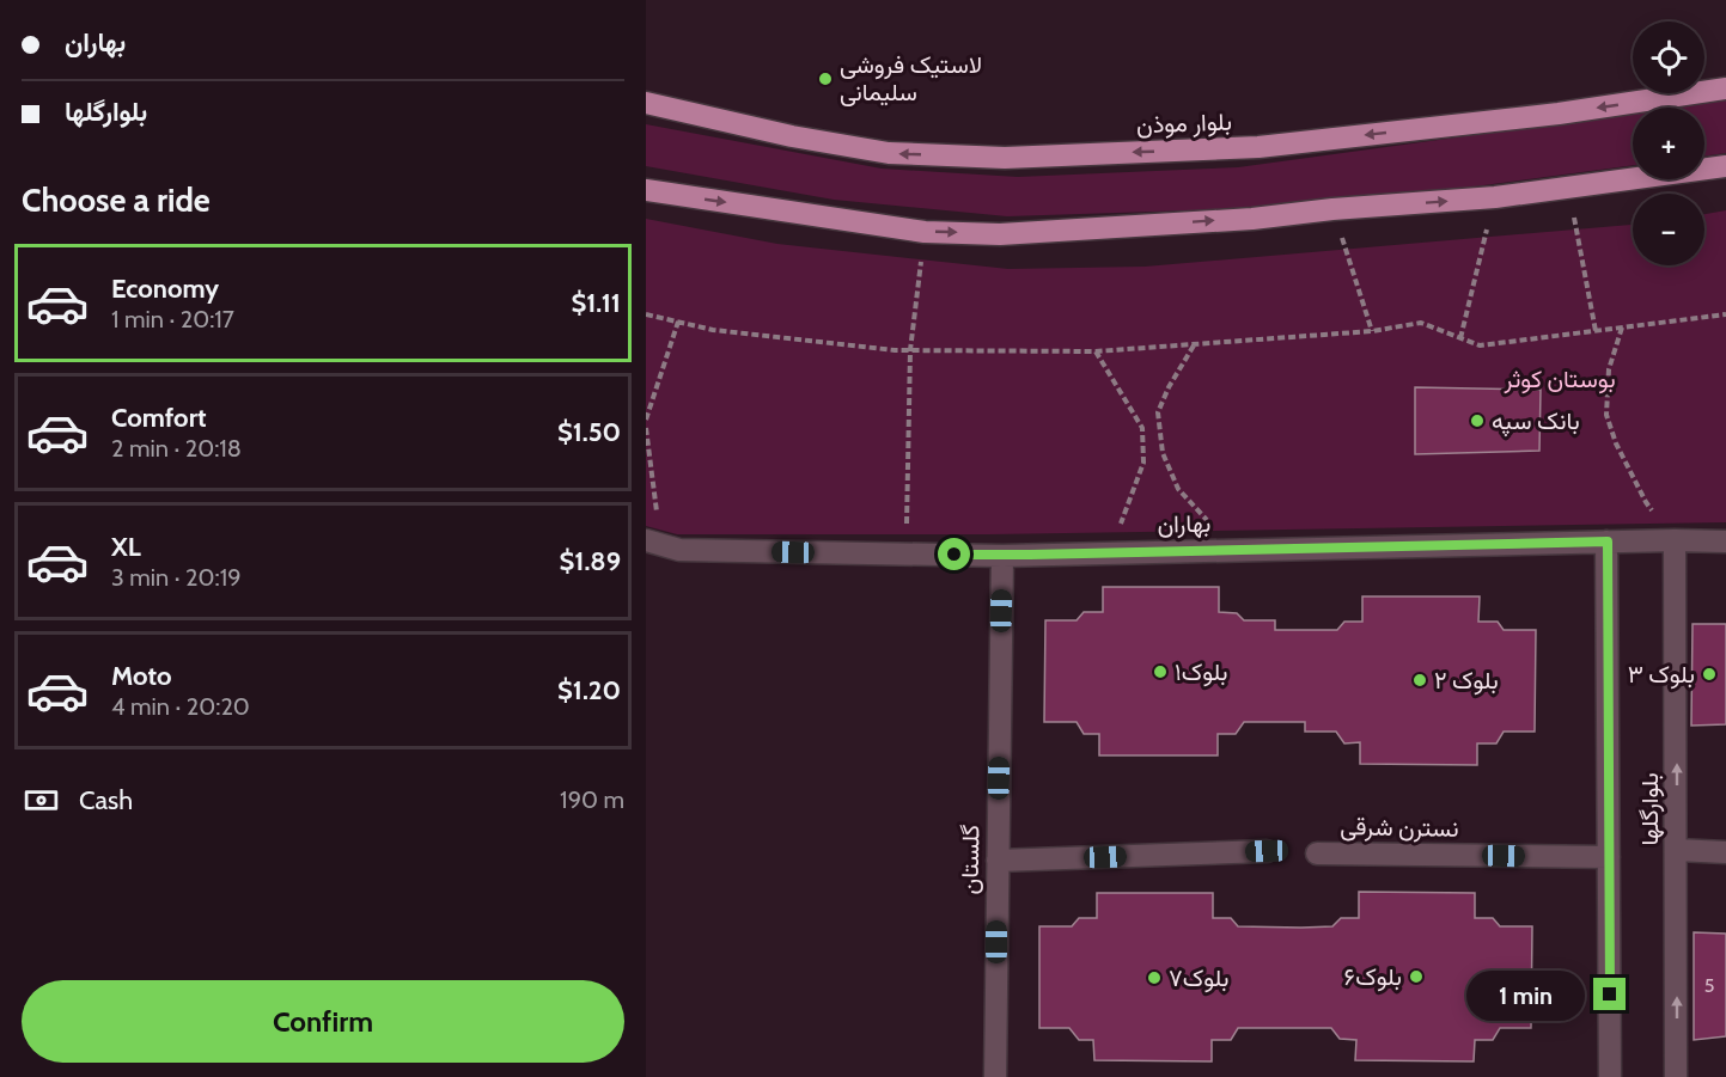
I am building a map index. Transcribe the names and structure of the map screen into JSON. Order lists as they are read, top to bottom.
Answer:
{
  "streets": {
    "main road": ["بلوار موذن"],
    "street": [
      "بهاران",
      "بلوارگلها",
      "نسترن شرقی",
      "گلستان"
    ]
  },
  "crossings": [
    ["بهاران", "بلوارگلها"],
    ["بهاران", "گلستان"],
    ["بلوارگلها", "نسترن شرقی"]
  ],
  "parks": ["بوستان کوثر"],
  "places": [
    "لاستیک فروشی سلیمانی",
    "بانک سپه",
    "بلوک۱",
    "بلوک ۳",
    "بلوک ۲",
    "بلوک۶",
    "بلوک۷"
  ],
  "house_numbers": ["5"],
  "page": {
    "banner": ["بهاران", "بلوارگلها"],
    "map_buttons": ["+", "−"],
    "heading": "Choose a ride",
    "list": [
      {
        "name": "Economy",
        "note": "1 min · 20:17",
        "value": "$1.11"
      },
      {
        "name": "Comfort",
        "note": "2 min · 20:18",
        "value": "$1.50"
      },
      {
        "name": "XL",
        "note": "3 min · 20:19",
        "value": "$1.89"
      },
      {
        "name": "Moto",
        "note": "4 min · 20:20",
        "value": "$1.20"
      }
    ],
    "pay": ["Cash", "190 m"],
    "buttons": "Confirm",
    "bubble": "1 min"
  }
}
